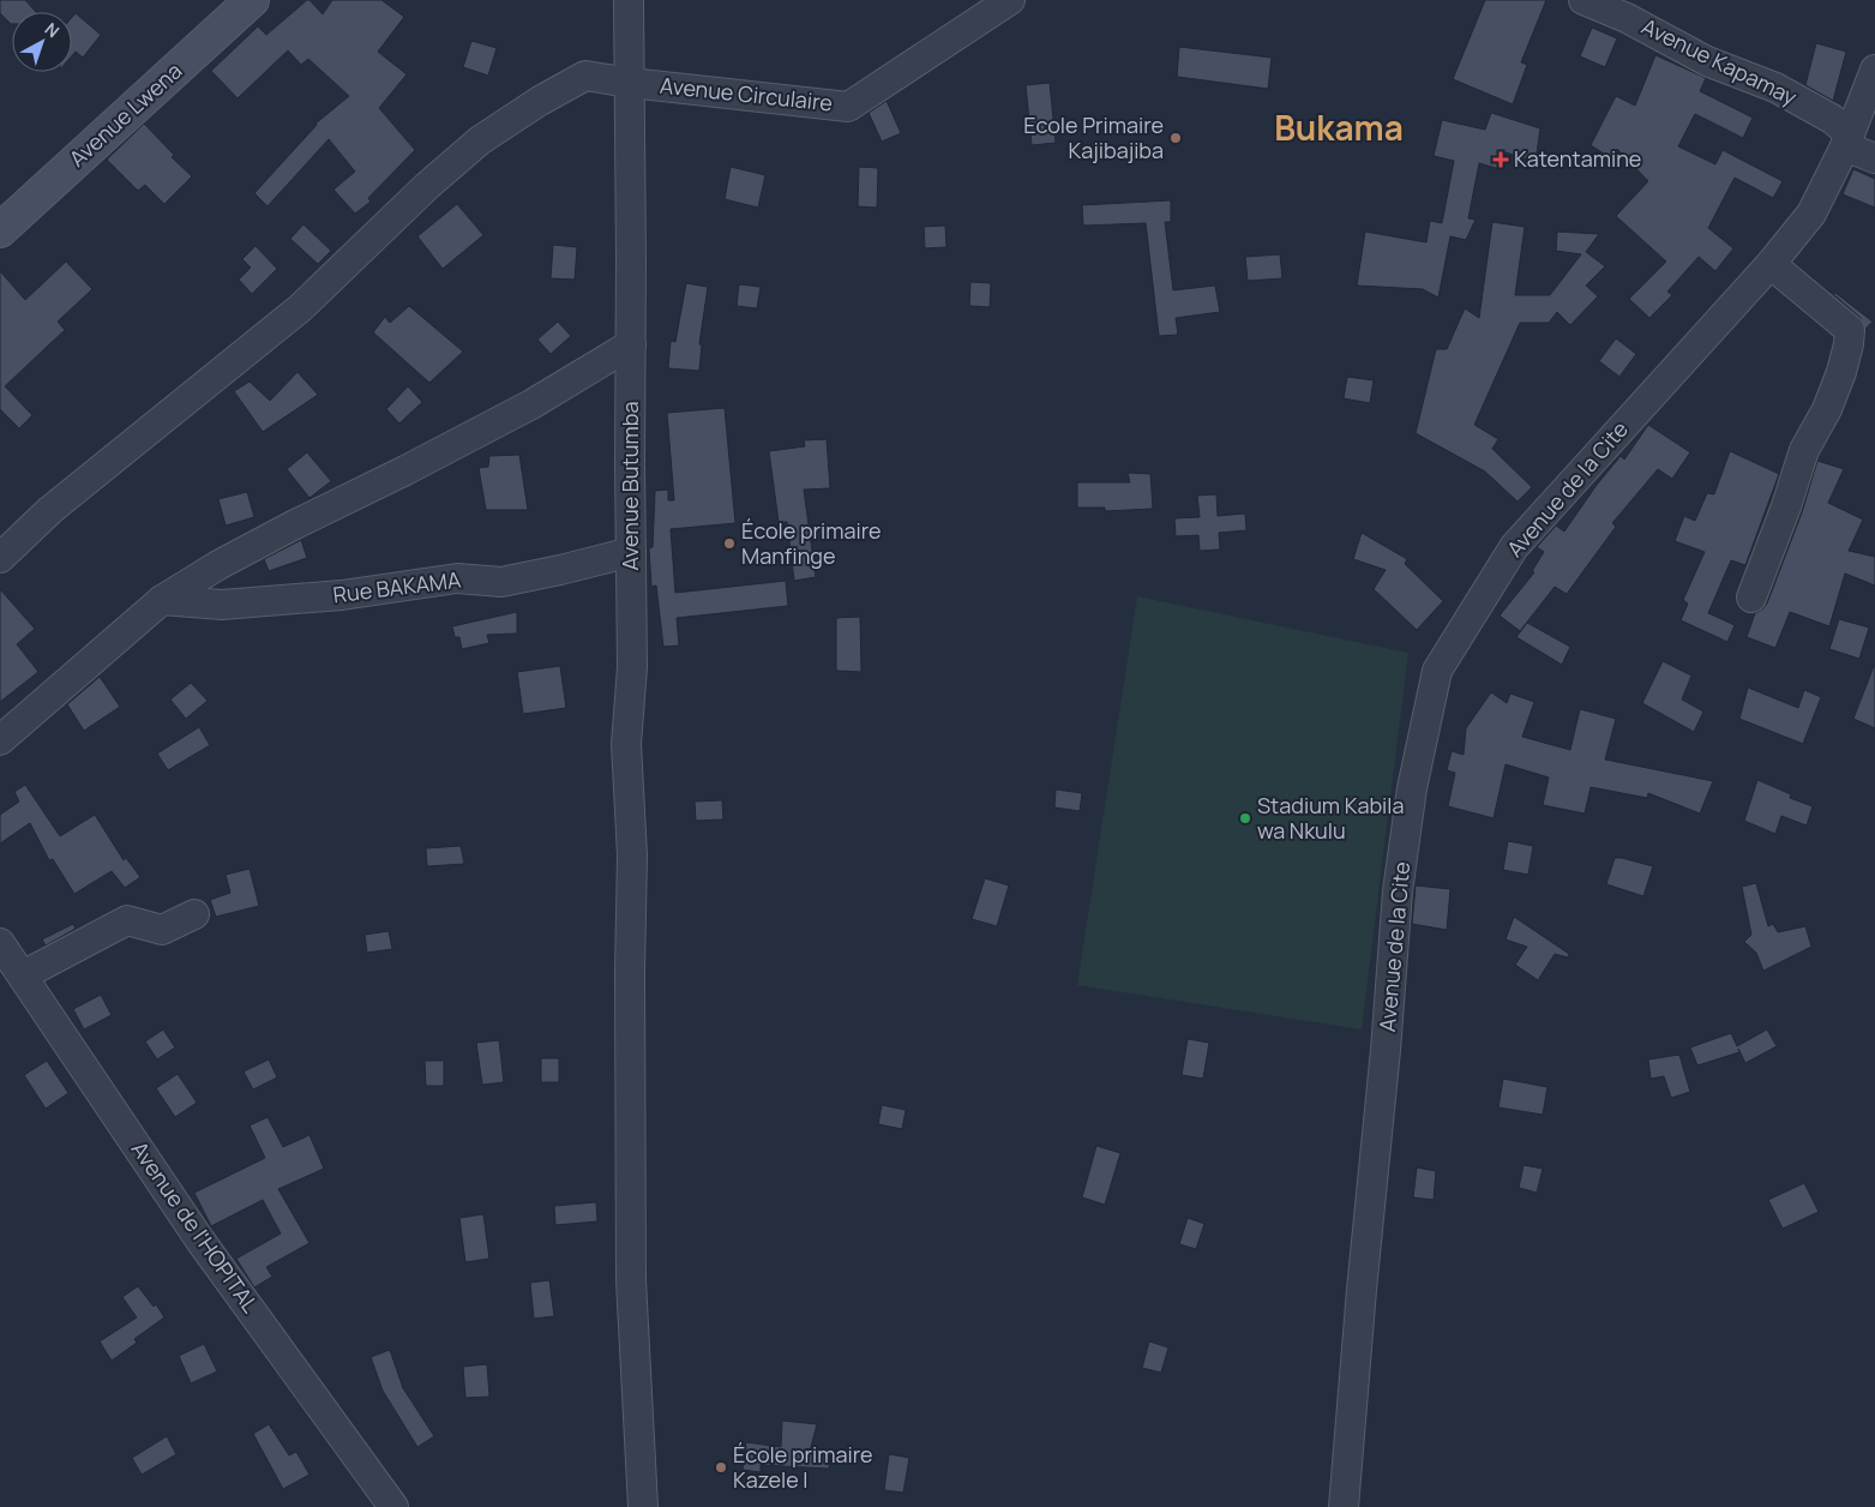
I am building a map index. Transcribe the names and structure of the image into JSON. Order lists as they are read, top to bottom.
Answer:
{
  "streets": {
    "main road": ["Avenue Lwena"],
    "street": [
      "Avenue Kapamay",
      "Avenue Circulaire",
      "Avenue Butumba",
      "Avenue de la Cite",
      "Rue BAKAMA",
      "Avenue de l'HOPITAL"
    ]
  },
  "crossings": [
    ["Avenue Kapamay", "Avenue de la Cite"],
    ["Avenue Circulaire", "Avenue Butumba"],
    ["Avenue Butumba", "Rue BAKAMA"]
  ],
  "districts": ["Bukama"],
  "places": {
    "other": [
      "Ecole Primaire Kajibajiba",
      "École primaire Manfinge",
      "Stadium Kabila wa Nkulu",
      "École primaire Kazele I"
    ],
    "health": ["Katentamine"]
  },
  "north": "top right"
}
